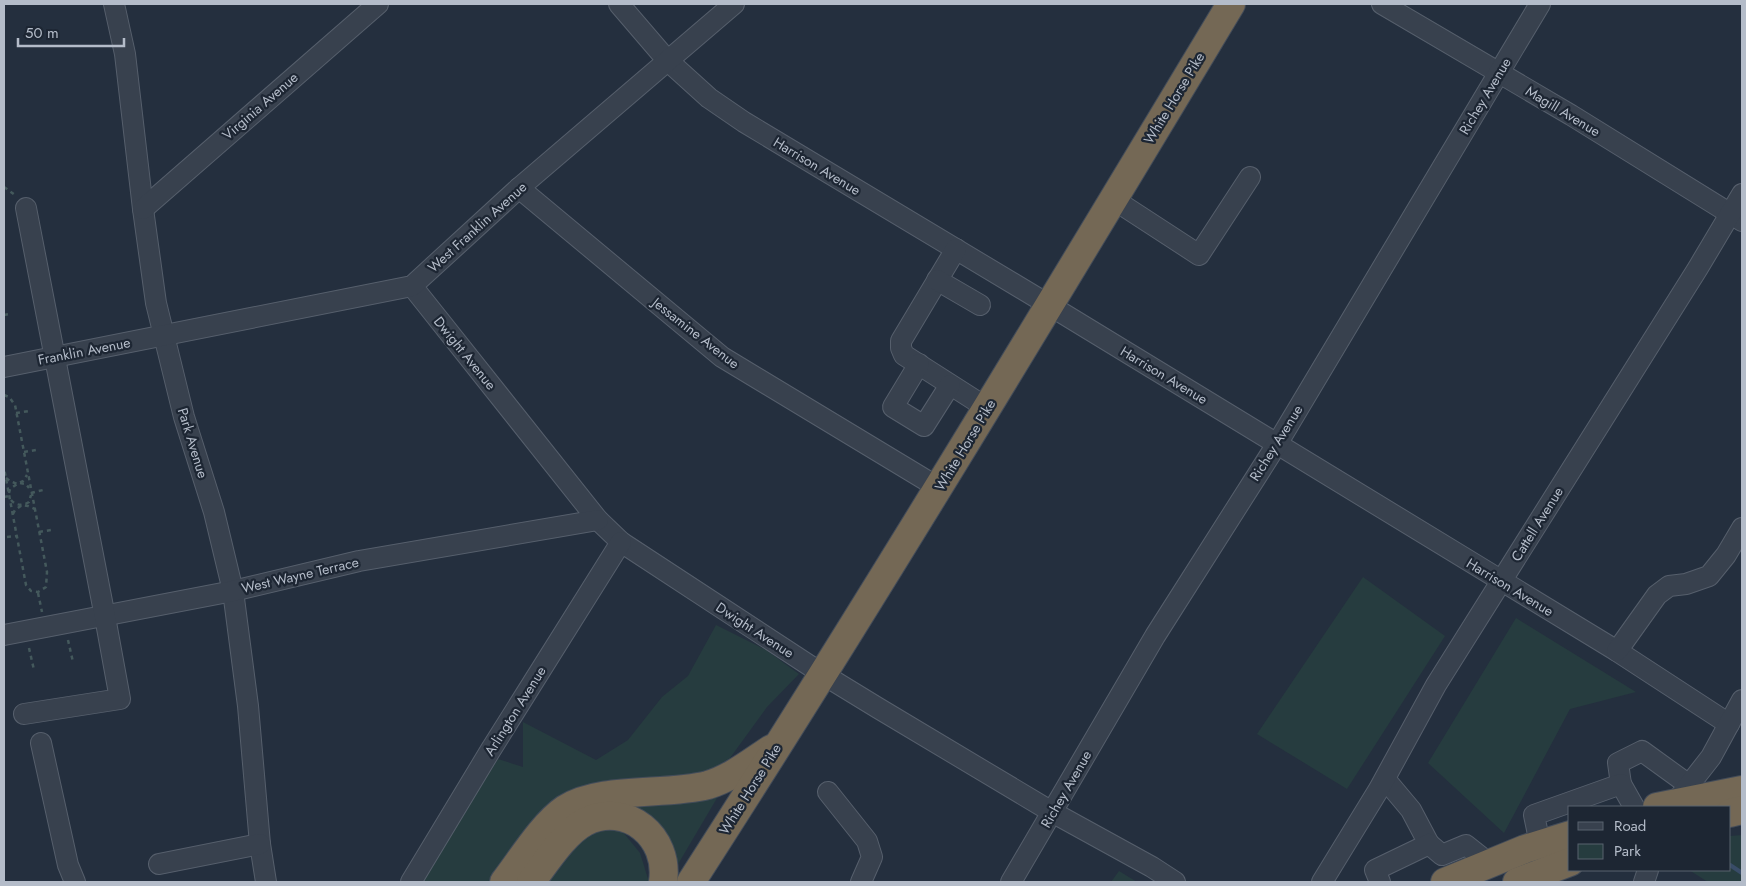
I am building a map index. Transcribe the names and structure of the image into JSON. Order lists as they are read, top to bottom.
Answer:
{
  "streets": {
    "highway": ["White Horse Pike"],
    "street": [
      "Richey Avenue",
      "Virginia Avenue",
      "Magill Avenue",
      "Harrison Avenue",
      "West Franklin Avenue",
      "Jessamine Avenue",
      "Franklin Avenue",
      "Dwight Avenue",
      "Park Avenue",
      "Cattell Avenue",
      "West Wayne Terrace",
      "Arlington Avenue"
    ]
  },
  "crossings": [
    ["Richey Avenue", "Magill Avenue"],
    ["Richey Avenue", "Harrison Avenue"],
    ["Richey Avenue", "Dwight Avenue"],
    ["White Horse Pike", "Harrison Avenue"],
    ["White Horse Pike", "Jessamine Avenue"],
    ["White Horse Pike", "Dwight Avenue"],
    ["Virginia Avenue", "Park Avenue"],
    ["Magill Avenue", "Cattell Avenue"],
    ["Harrison Avenue", "West Franklin Avenue"],
    ["Harrison Avenue", "Cattell Avenue"],
    ["West Franklin Avenue", "Jessamine Avenue"],
    ["West Franklin Avenue", "Dwight Avenue"],
    ["Franklin Avenue", "Park Avenue"],
    ["Dwight Avenue", "West Wayne Terrace"],
    ["Dwight Avenue", "Arlington Avenue"],
    ["Park Avenue", "West Wayne Terrace"]
  ],
  "legend": ["Road", "Park"],
  "scale_bar": "50 m"
}
